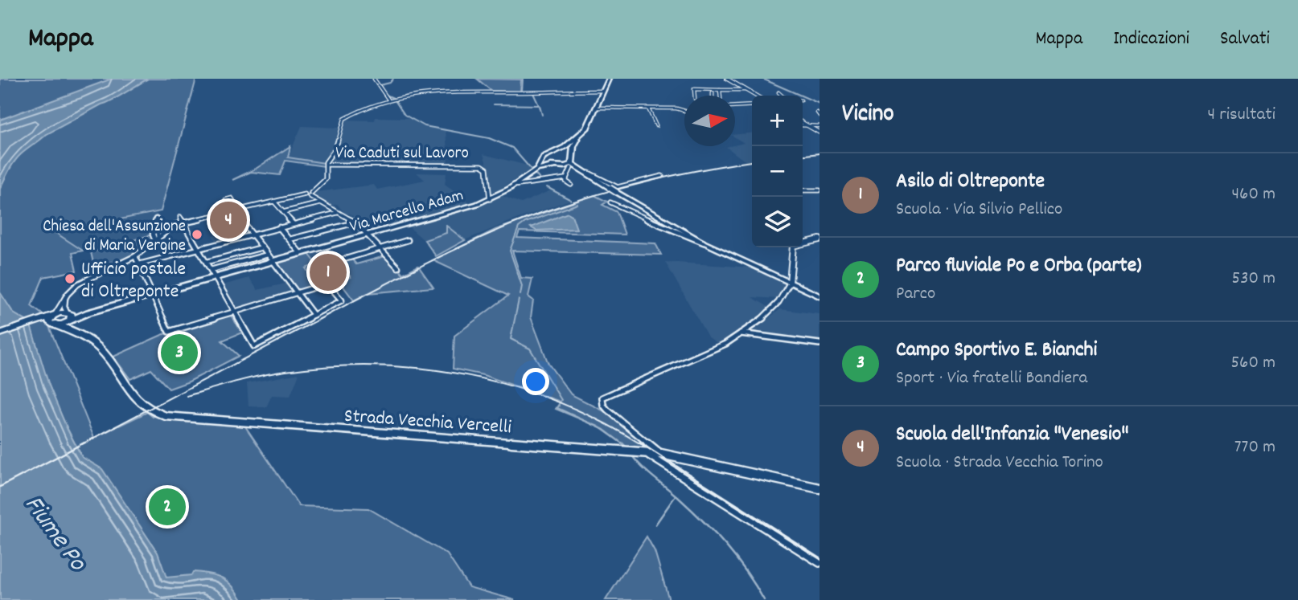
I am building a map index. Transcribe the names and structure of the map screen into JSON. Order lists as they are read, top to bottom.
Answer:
{
  "streets": {
    "main road": ["Via Marcello Adam"],
    "street": ["Via Caduti sul Lavoro", "Strada Vecchia Vercelli"]
  },
  "crossings": [
    ["Via Caduti sul Lavoro", "Via Marcello Adam"],
    ["Via Marcello Adam", "Strada Vecchia Vercelli"]
  ],
  "water": ["Fiume Po"],
  "places": ["Chiesa dell'Assunzione di Maria Vergine", "Ufficio postale di Oltreponte"],
  "north": "right",
  "page": {
    "header": "Mappa",
    "nav": ["Mappa", "Indicazioni", "Salvati"],
    "heading": ["Vicino", "4 risultati"],
    "map_buttons": ["+", "−"],
    "list": [
      {
        "mark": "1",
        "name": "Asilo di Oltreponte",
        "note": "Scuola · Via Silvio Pellico",
        "value": "460 m"
      },
      {
        "mark": "2",
        "name": "Parco fluviale Po e Orba (parte)",
        "note": "Parco",
        "value": "530 m"
      },
      {
        "mark": "3",
        "name": "Campo Sportivo E. Bianchi",
        "note": "Sport · Via fratelli Bandiera",
        "value": "560 m"
      },
      {
        "mark": "4",
        "name": "Scuola dell'Infanzia \"Venesio\"",
        "note": "Scuola · Strada Vecchia Torino",
        "value": "770 m"
      }
    ],
    "pins": [
      "4",
      "1",
      "3",
      "2"
    ]
  }
}
